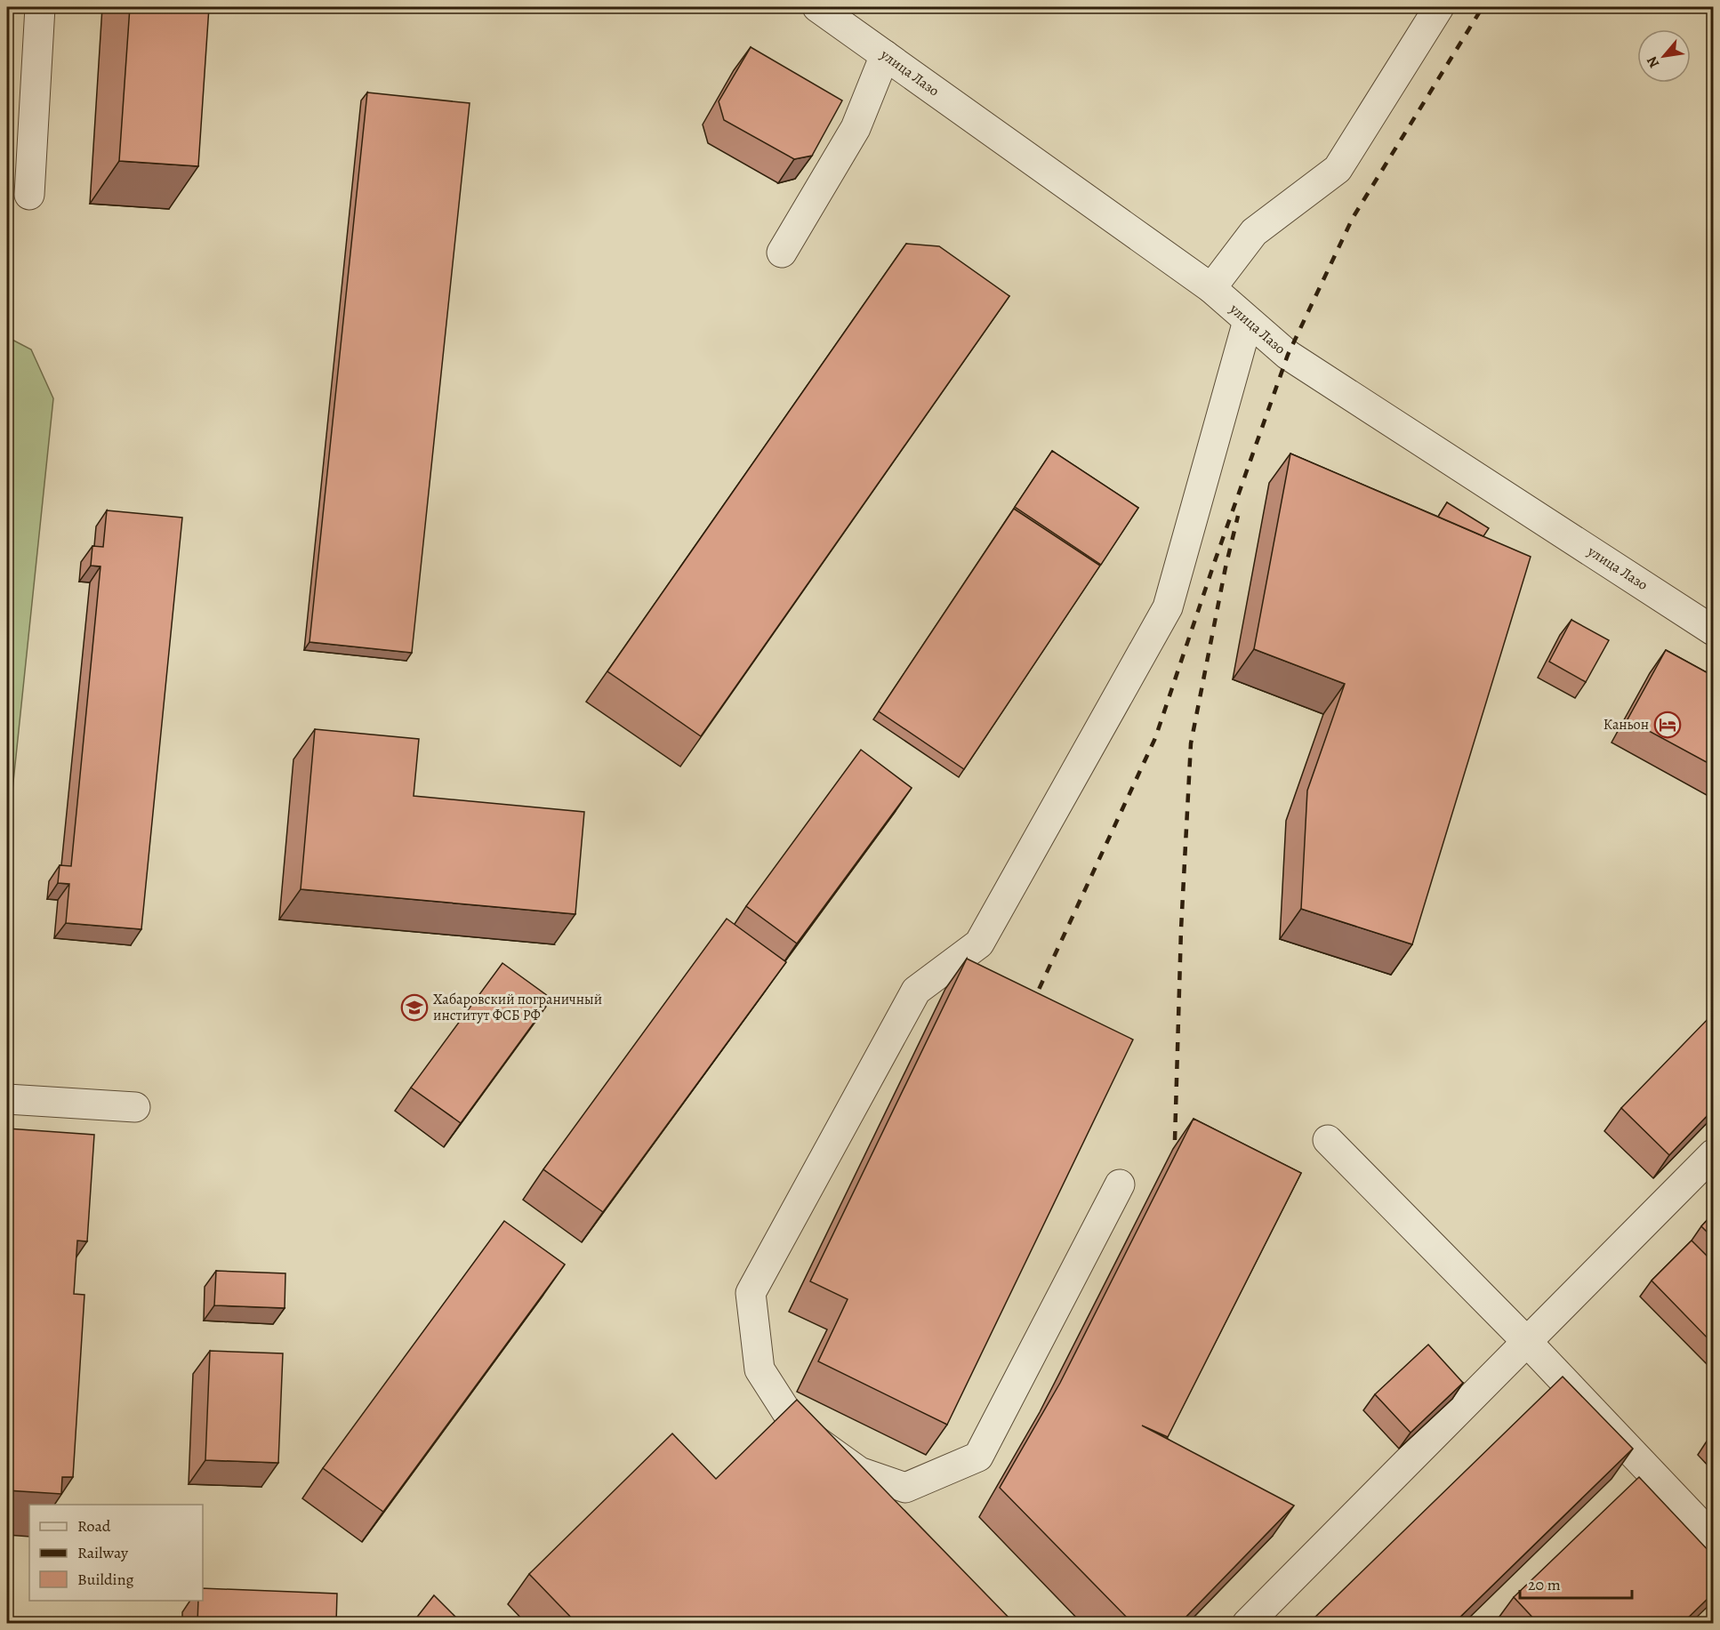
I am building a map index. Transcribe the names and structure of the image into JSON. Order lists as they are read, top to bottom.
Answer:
{
  "streets": {
    "street": ["улица Лазо"]
  },
  "places": {
    "hotel": ["Каньон"],
    "school or university": ["Хабаровский пограничный институт ФСБ РФ"]
  },
  "legend": ["Road", "Railway", "Building"],
  "scale_bar": "20 m",
  "north": "bottom left"
}
